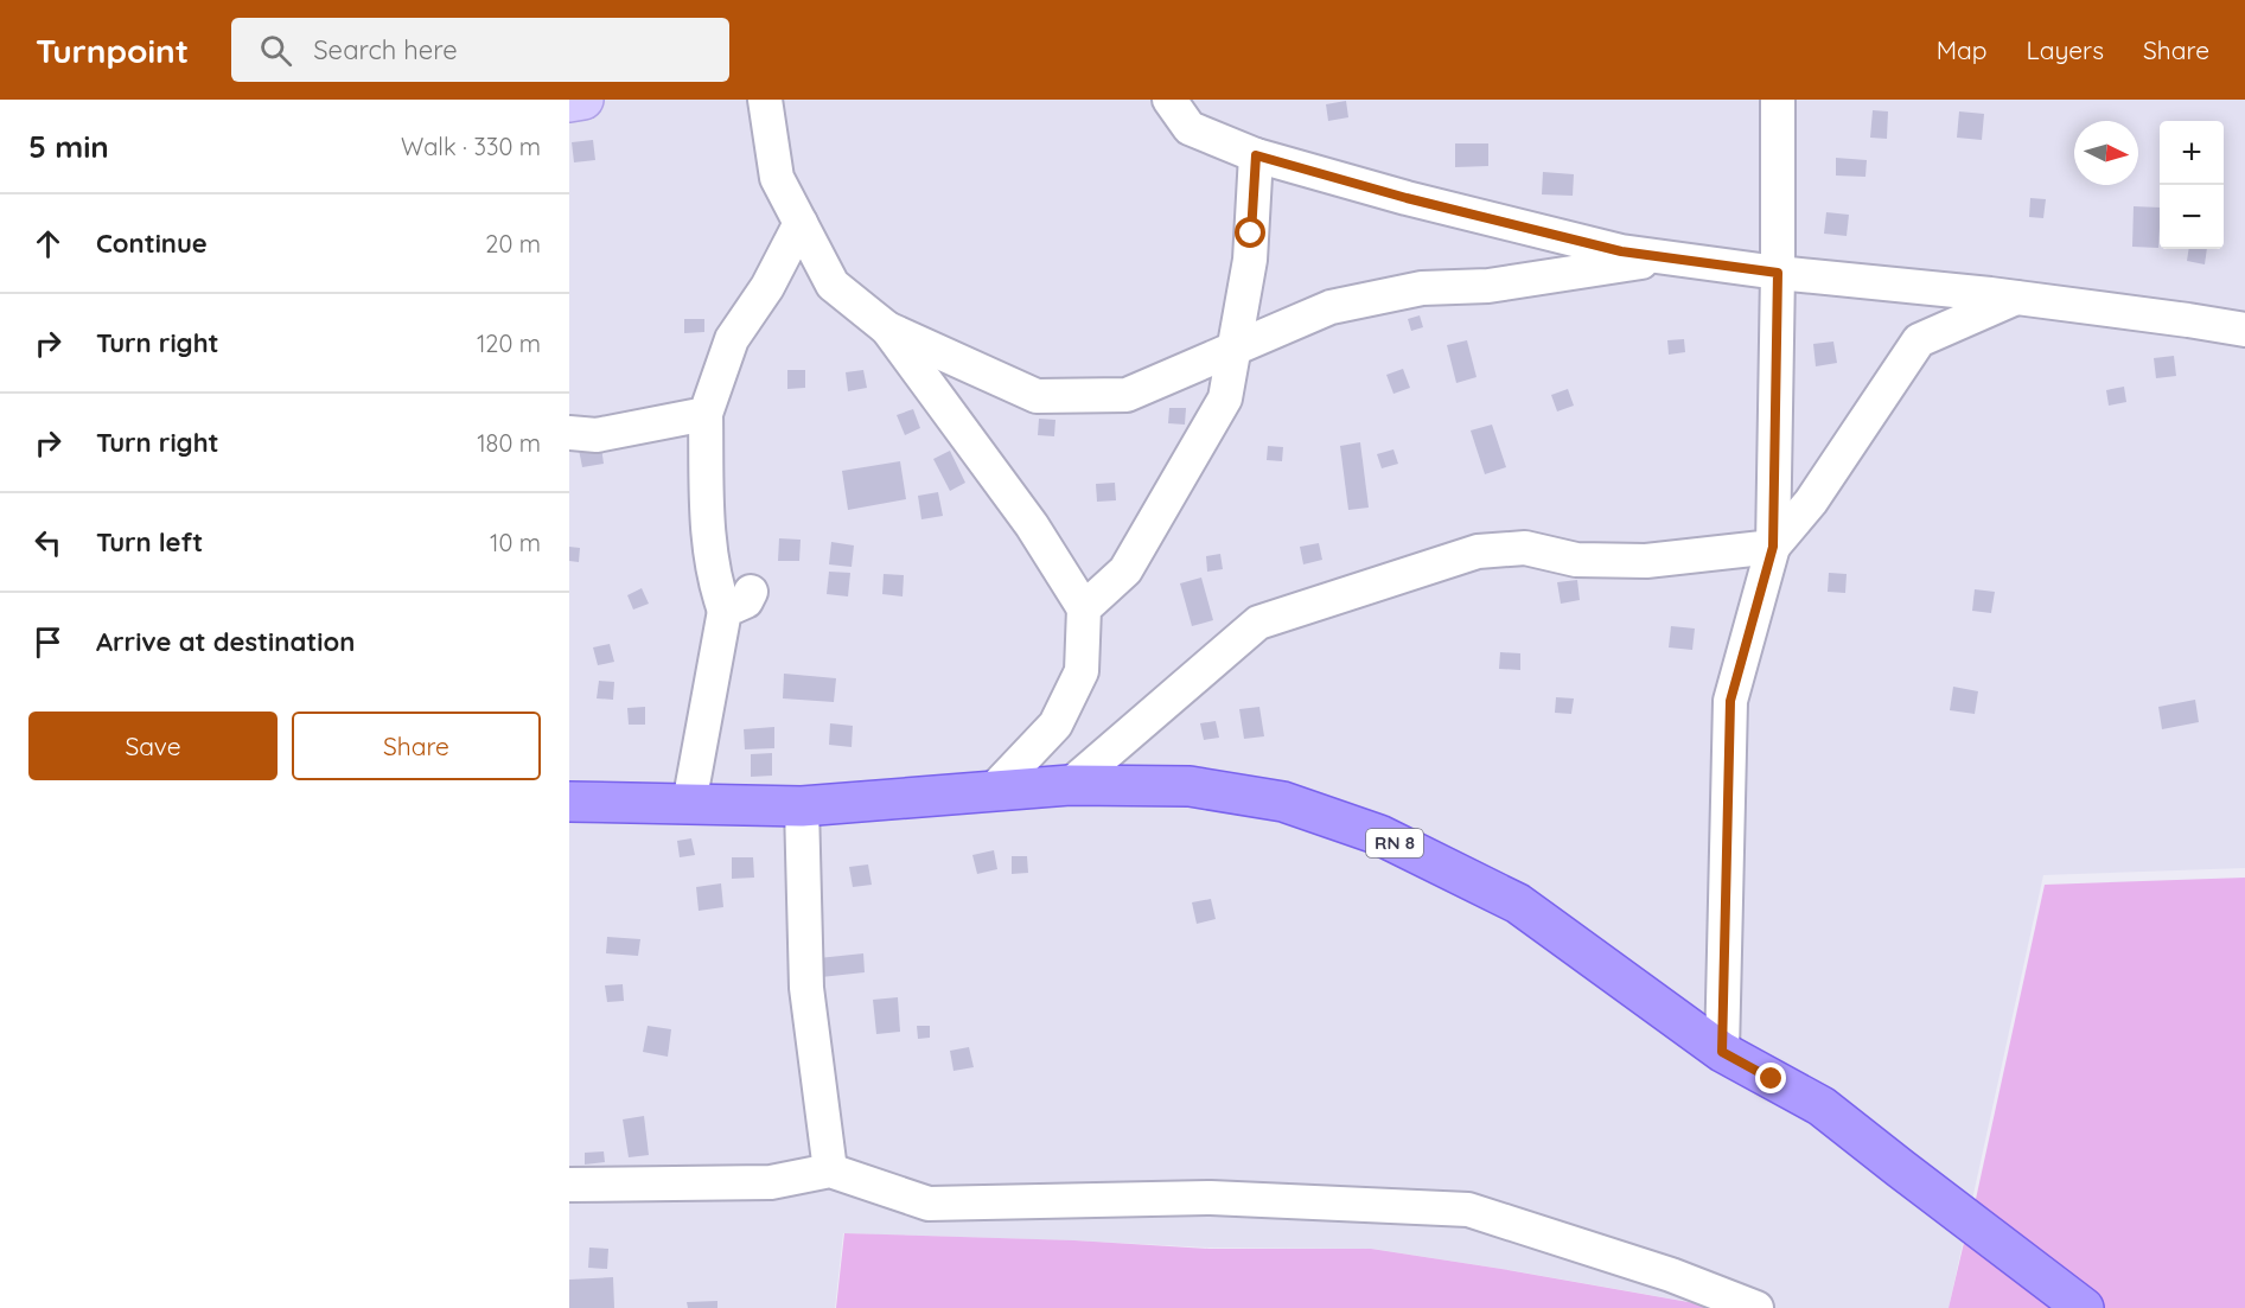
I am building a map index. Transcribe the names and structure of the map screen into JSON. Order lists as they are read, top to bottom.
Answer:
{
  "streets": {
    "main road": ["RN 8"]
  },
  "north": "right",
  "page": {
    "header": "Turnpoint",
    "search": "Search here",
    "nav": ["Map", "Layers", "Share"],
    "heading": ["5 min", "Walk · 330 m"],
    "map_buttons": ["+", "−"],
    "list": [
      ["Continue", "20 m"],
      ["Turn right", "120 m"],
      ["Turn right", "180 m"],
      ["Turn left", "10 m"],
      "Arrive at destination"
    ],
    "buttons": ["Save", "Share"]
  }
}
